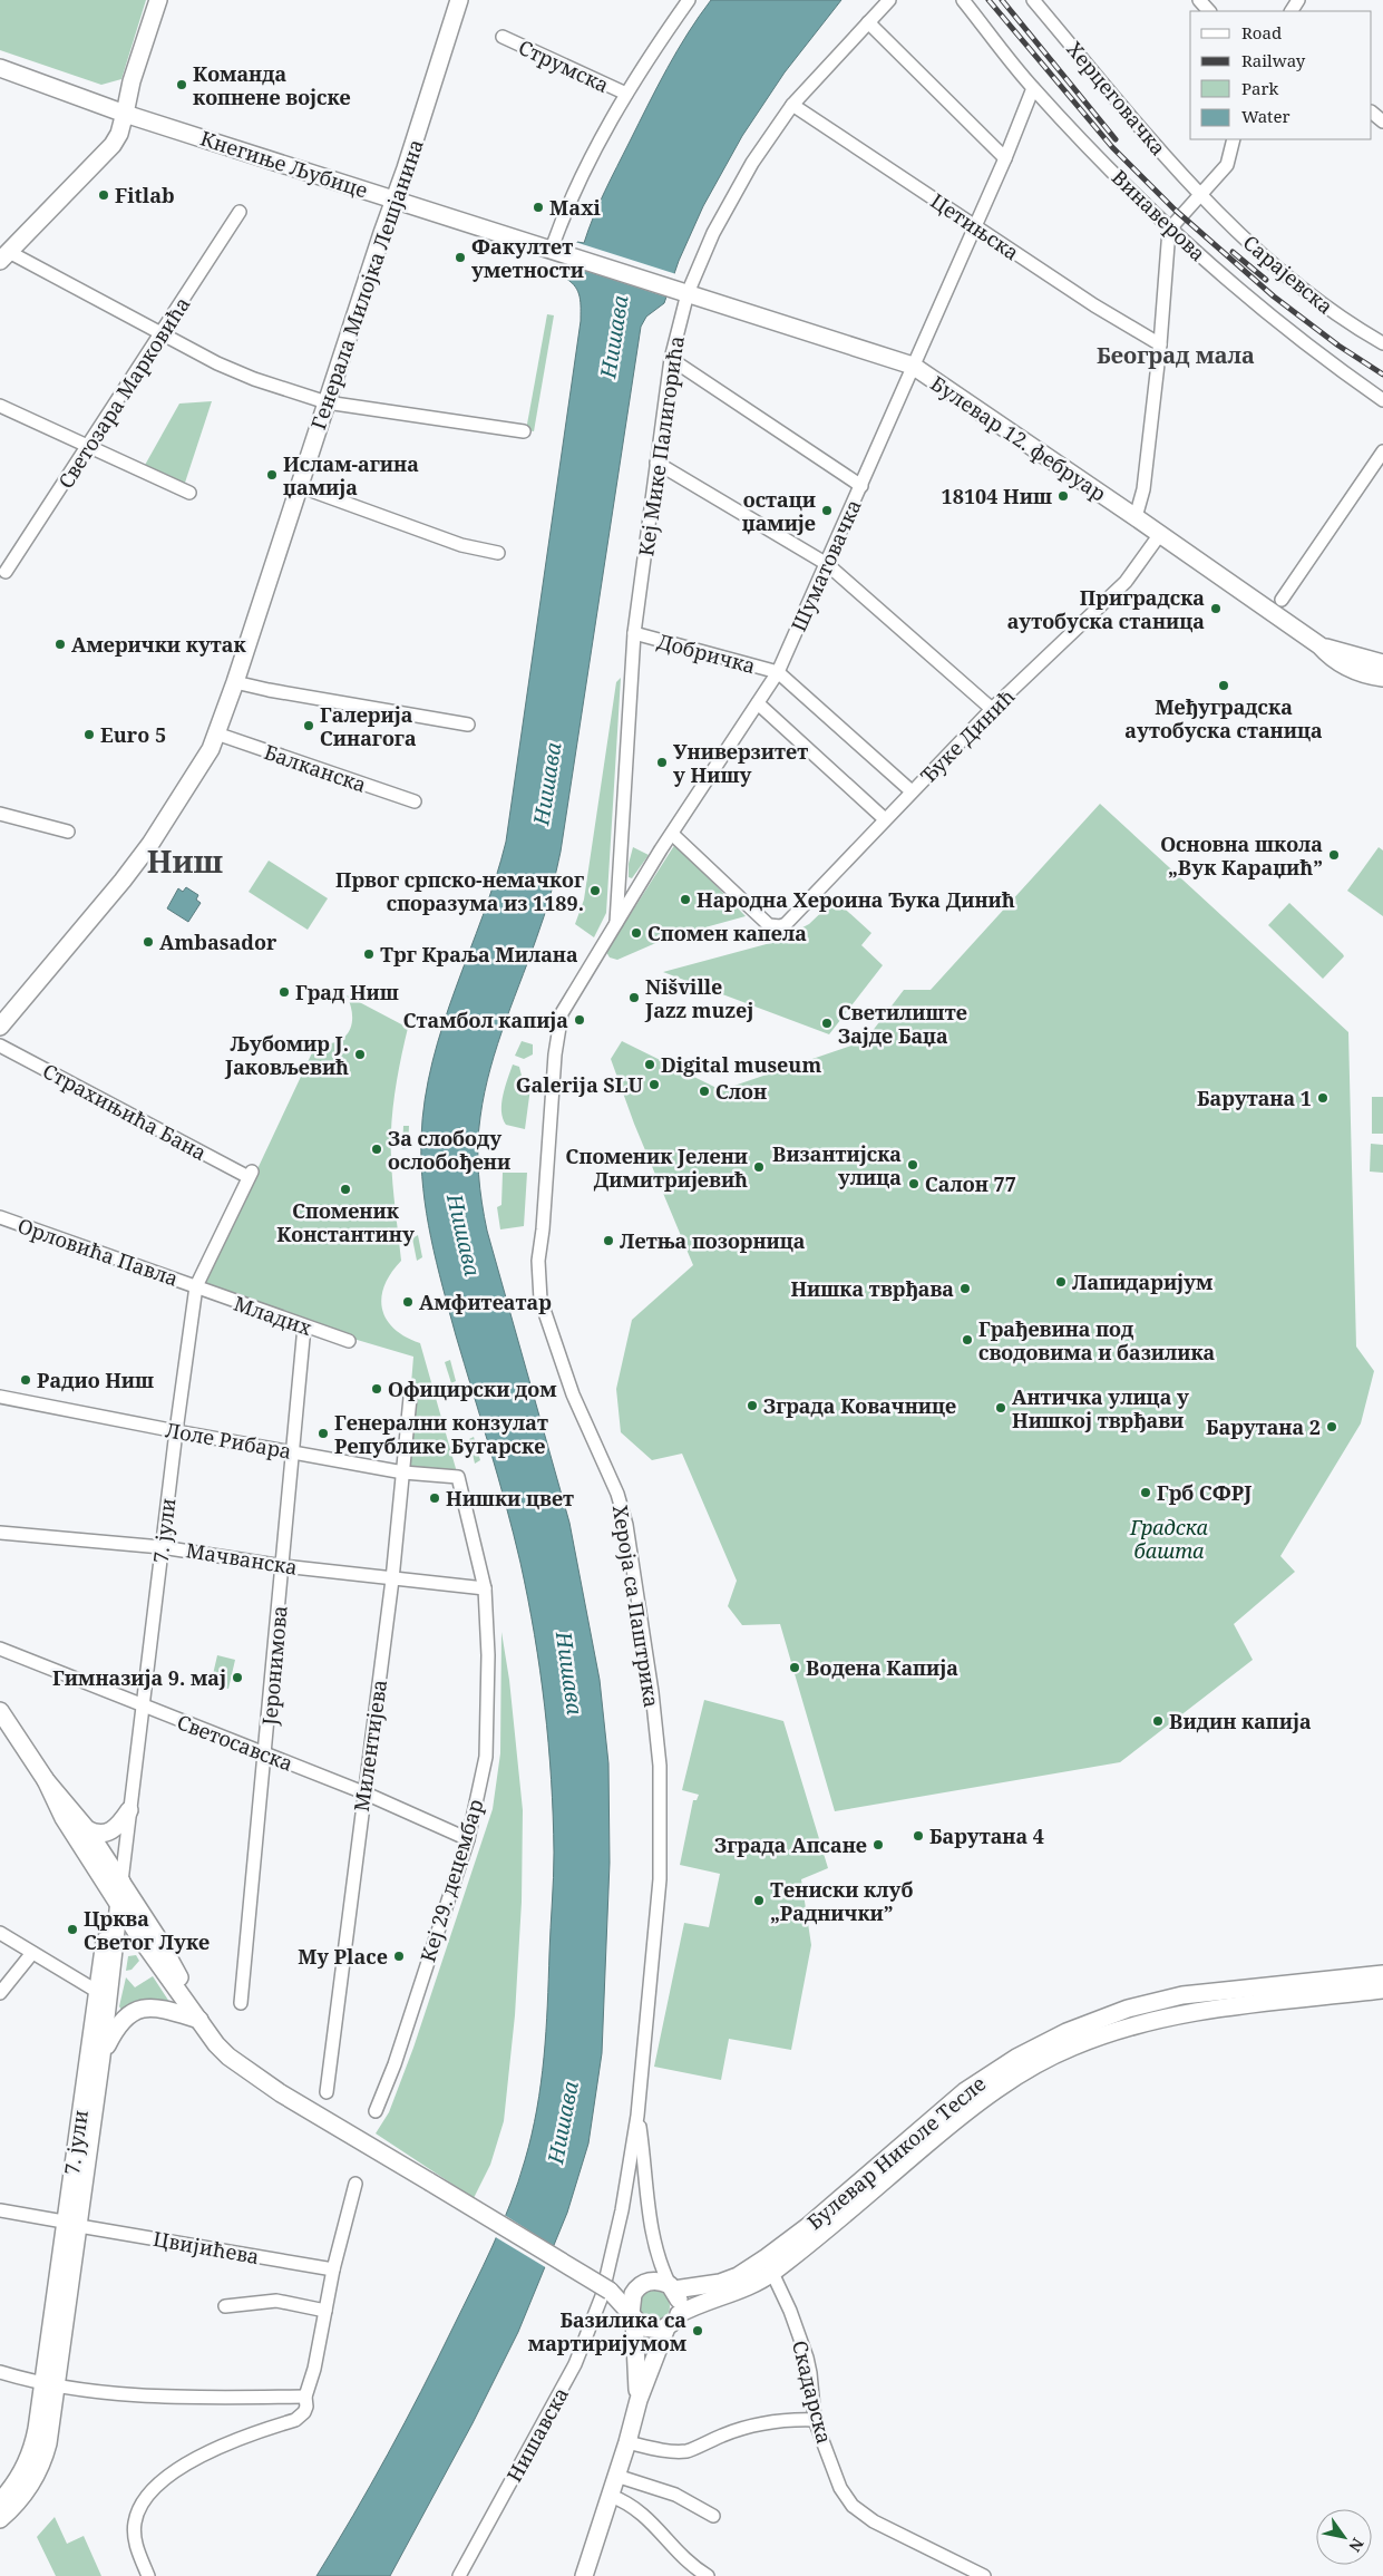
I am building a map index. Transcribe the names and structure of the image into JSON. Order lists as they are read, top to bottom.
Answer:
{
  "streets": {
    "main road": [
      "Кнегиње Љубице",
      "Генерала Милојка Лешјанина",
      "Булевар 12. фебруар",
      "7. јули",
      "Булевар Николе Тесле"
    ],
    "street": [
      "Струмска",
      "Херцеговачка",
      "Винаверова",
      "Цетињска",
      "Сарајевска",
      "Светозара Марковића",
      "Кеј Мике Палигорића",
      "Шуматовачка",
      "Добричка",
      "Ђуке Динић",
      "Балканска",
      "Страхињића Бана",
      "Орловића Павла",
      "Младих",
      "Лоле Рибара",
      "Мачванска",
      "Хероја са Паштрика",
      "Јеронимова",
      "Светосавска",
      "Милентијева",
      "Кеј 29. децембар",
      "Цвијићева",
      "Скадарска",
      "Нишавска"
    ]
  },
  "crossings": [
    ["Херцеговачка", "Сарајевска"],
    ["Кнегиње Љубице", "Генерала Милојка Лешјанина"],
    ["Кнегиње Љубице", "Булевар 12. фебруар"],
    ["Винаверова", "Шуматовачка"],
    ["Цетињска", "Кеј Мике Палигорића"],
    ["Цетињска", "Шуматовачка"],
    ["Генерала Милојка Лешјанина", "Балканска"],
    ["Булевар 12. фебруар", "Кеј Мике Палигорића"],
    ["Булевар 12. фебруар", "Шуматовачка"],
    ["Булевар 12. фебруар", "Ђуке Динић"],
    ["Кеј Мике Палигорића", "Шуматовачка"],
    ["Кеј Мике Палигорића", "Добричка"],
    ["Шуматовачка", "Добричка"],
    ["Шуматовачка", "Ђуке Динић"],
    ["Шуматовачка", "Хероја са Паштрика"],
    ["Страхињића Бана", "7. јули"],
    ["Орловића Павла", "Младих"],
    ["Орловића Павла", "7. јули"],
    ["Младих", "7. јули"],
    ["Младих", "Јеронимова"],
    ["Лоле Рибара", "7. јули"],
    ["Лоле Рибара", "Јеронимова"],
    ["Лоле Рибара", "Милентијева"],
    ["Лоле Рибара", "Кеј 29. децембар"],
    ["7. јули", "Мачванска"],
    ["7. јули", "Светосавска"],
    ["7. јули", "Цвијићева"],
    ["Мачванска", "Јеронимова"],
    ["Мачванска", "Милентијева"],
    ["Мачванска", "Кеј 29. децембар"],
    ["Хероја са Паштрика", "Булевар Николе Тесле"],
    ["Хероја са Паштрика", "Нишавска"],
    ["Јеронимова", "Светосавска"],
    ["Светосавска", "Милентијева"],
    ["Светосавска", "Кеј 29. децембар"],
    ["Булевар Николе Тесле", "Скадарска"],
    ["Булевар Николе Тесле", "Нишавска"]
  ],
  "districts": ["Београд мала", "Ниш"],
  "water": ["Нишава"],
  "parks": ["Градска башта"],
  "places": [
    "Команда копнене војске",
    "Fitlab",
    "Maxi",
    "Факултет уметности",
    "Ислам-агина џамија",
    "18104 Ниш",
    "остаци џамије",
    "Приградска аутобуска станица",
    "Амерички кутак",
    "Међуградска аутобуска станица",
    "Галерија Синагога",
    "Euro 5",
    "Универзитет у Нишу",
    "Основна школа „Вук Караџић”",
    "Првог српско-немачког споразума из 1189.",
    "Народна Хероина Ђука Динић",
    "Спомен капела",
    "Ambasador",
    "Трг Краља Милана",
    "Град Ниш",
    "Nišville Jazz muzej",
    "Стамбол капија",
    "Светилиште Зајде Баџа",
    "Љубомир Ј. Јаковљевић",
    "Digital museum",
    "Galerija SLU",
    "Слон",
    "Барутана 1",
    "За слободу ослобођени",
    "Византијска улица",
    "Споменик Јелени Димитријевић",
    "Салон 77",
    "Споменик Константину",
    "Летња позорница",
    "Лапидаријум",
    "Нишка тврђава",
    "Амфитеатар",
    "Грађевина под сводовима и базилика",
    "Радио Ниш",
    "Официрски дом",
    "Зграда Ковачнице",
    "Античка улица у Нишкој тврђави",
    "Барутана 2",
    "Генерални конзулат Републике Бугарске",
    "Грб СФРЈ",
    "Нишки цвет",
    "Водена Капија",
    "Гимназија 9. мај",
    "Видин капија",
    "Барутана 4",
    "Зграда Апсане",
    "Тениски клуб „Раднички”",
    "Црква Светог Луке",
    "My Place",
    "Базилика са мартиријумом"
  ],
  "legend": [
    "Road",
    "Railway",
    "Park",
    "Water"
  ],
  "north": "bottom right"
}
